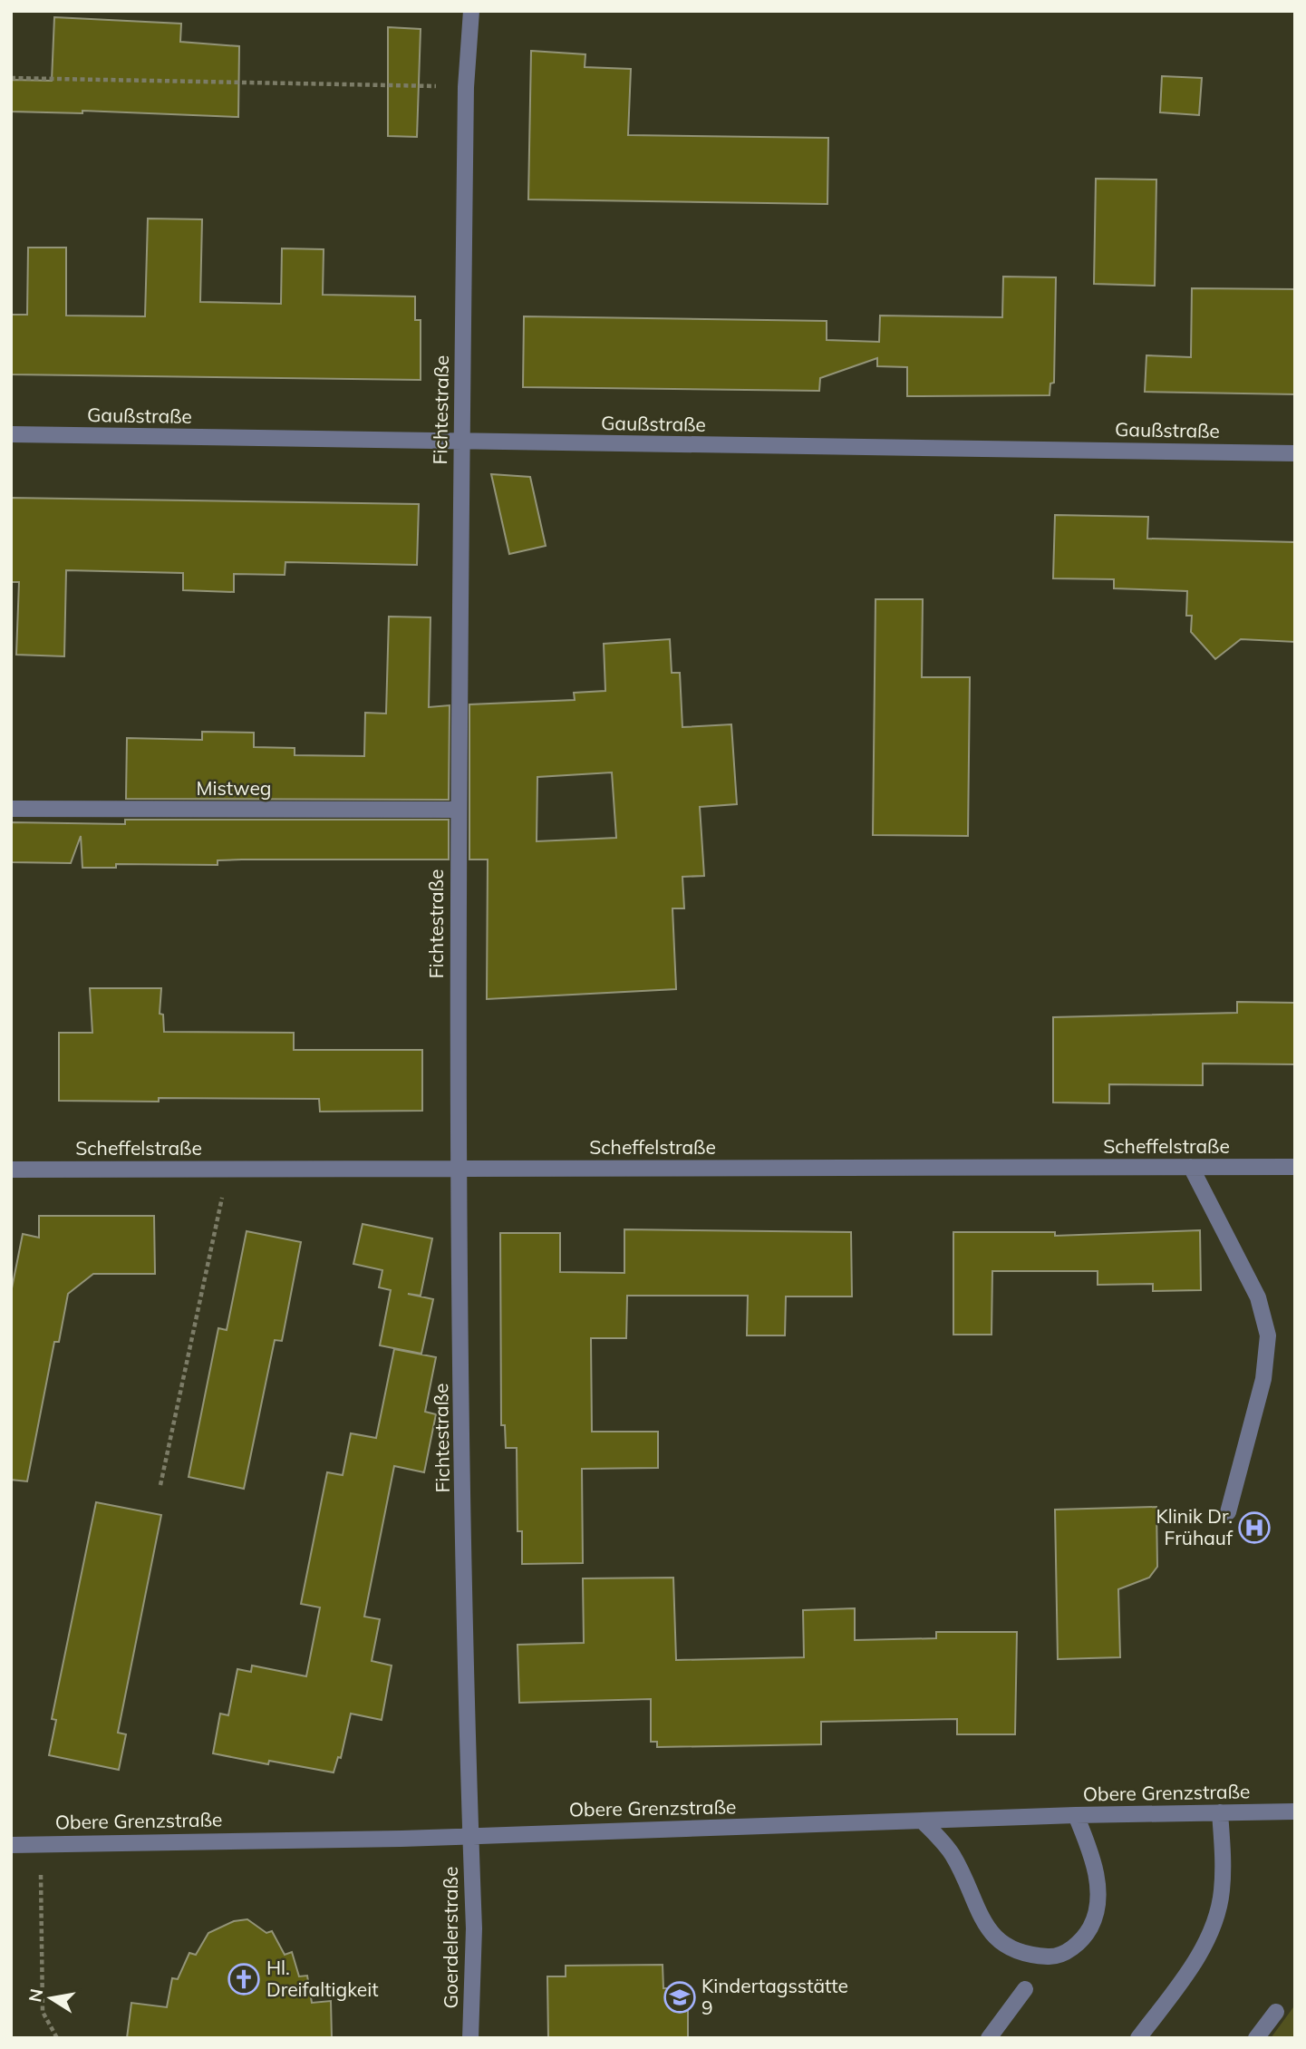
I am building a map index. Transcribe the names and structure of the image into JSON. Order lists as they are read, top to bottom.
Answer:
{
  "streets": {
    "street": [
      "Fichtestraße",
      "Gaußstraße",
      "Mistweg",
      "Scheffelstraße",
      "Obere Grenzstraße",
      "Goerdelerstraße"
    ]
  },
  "crossings": [
    ["Fichtestraße", "Gaußstraße"],
    ["Fichtestraße", "Mistweg"],
    ["Fichtestraße", "Scheffelstraße"],
    ["Fichtestraße", "Obere Grenzstraße"],
    ["Fichtestraße", "Goerdelerstraße"],
    ["Obere Grenzstraße", "Goerdelerstraße"]
  ],
  "places": {
    "hospital": ["Klinik Dr. Frühauf"],
    "church": ["Hl. Dreifaltigkeit"],
    "school or university": ["Kindertagsstätte 9"]
  },
  "north": "left"
}
